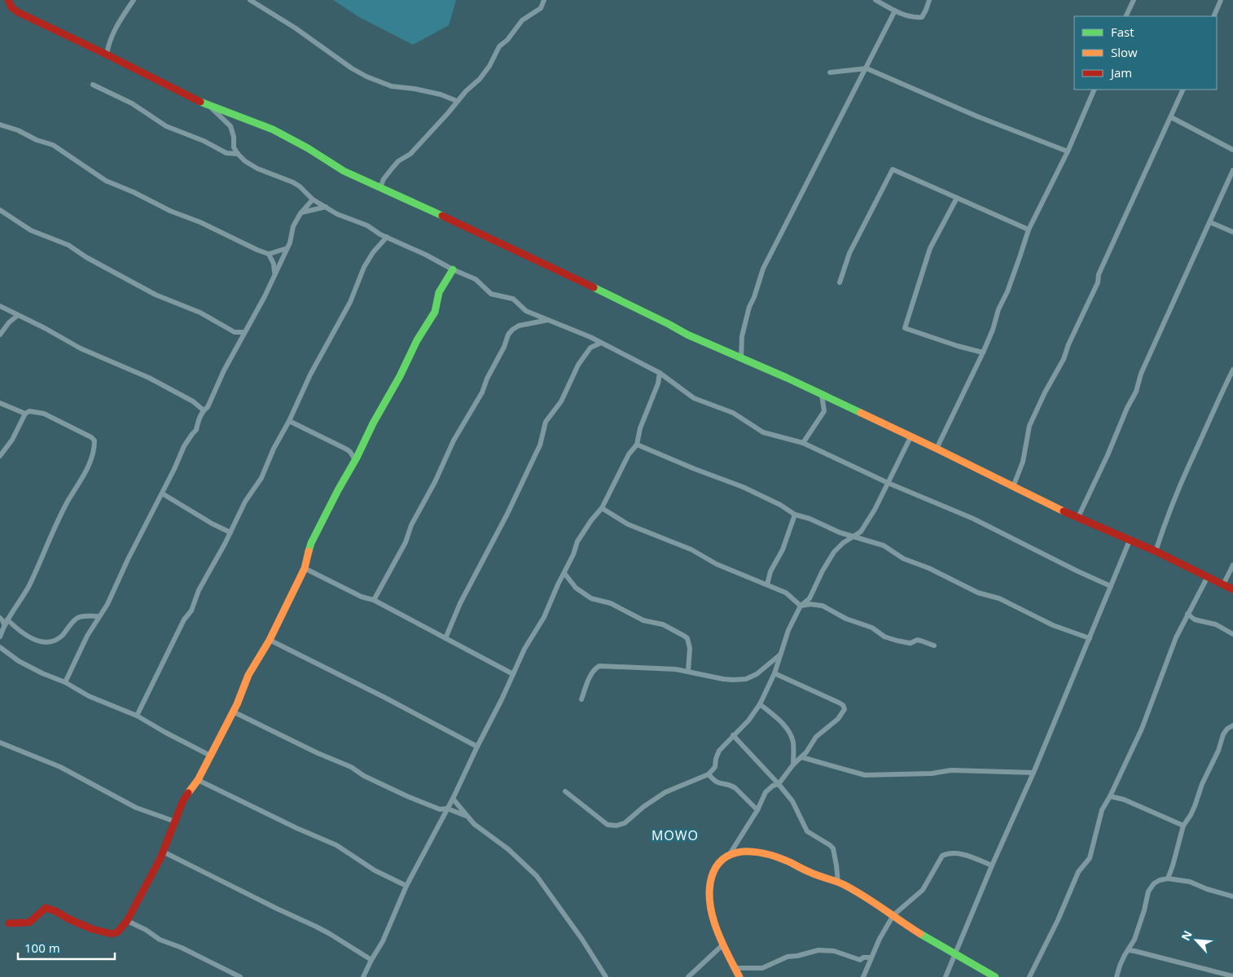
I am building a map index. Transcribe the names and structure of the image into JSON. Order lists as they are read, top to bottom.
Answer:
{
  "districts": ["MOWO"],
  "legend": ["Fast", "Slow", "Jam"],
  "scale_bar": "100 m",
  "north": "top left"
}
